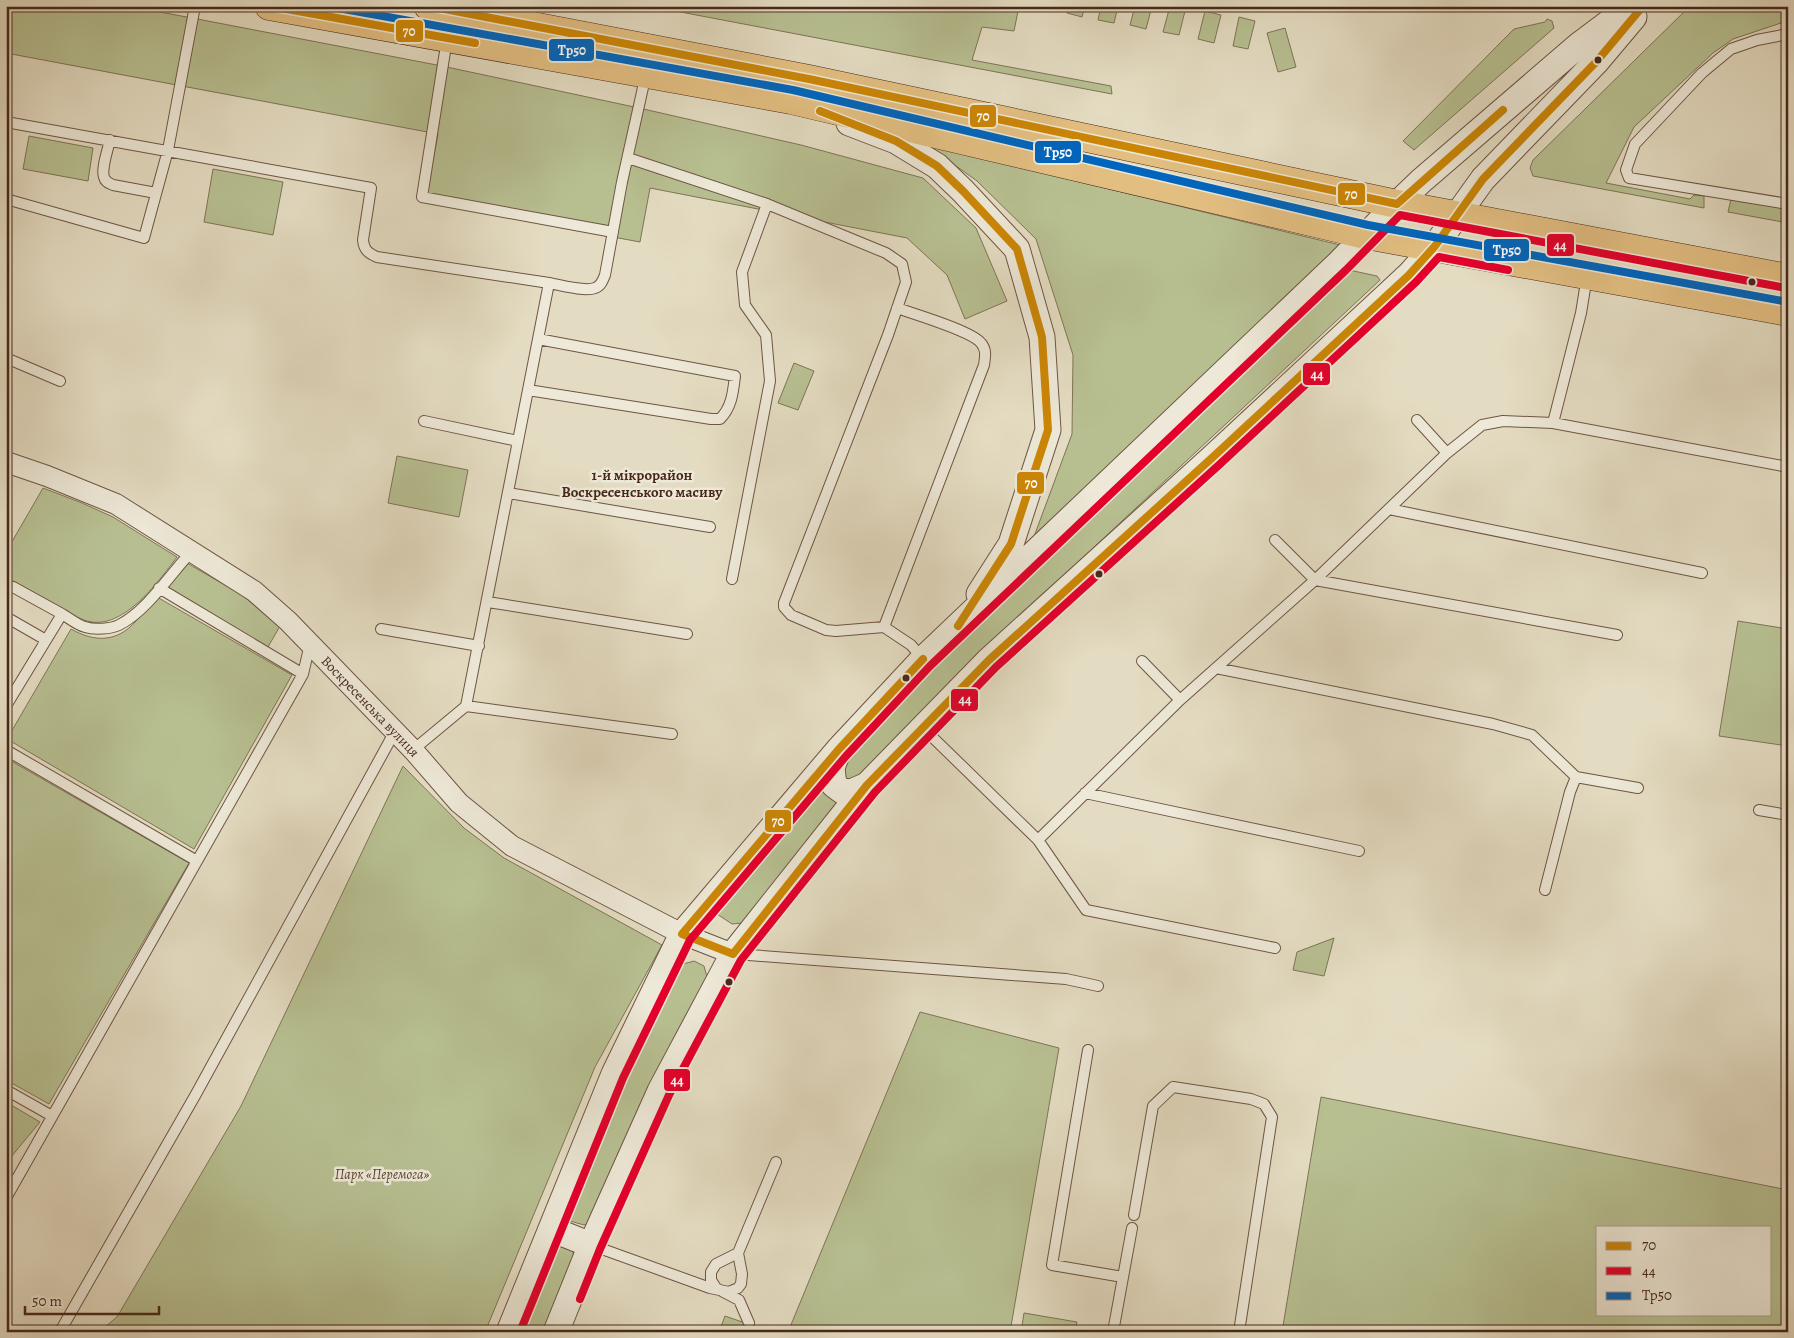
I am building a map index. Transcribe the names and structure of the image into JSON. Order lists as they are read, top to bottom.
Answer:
{
  "streets": {
    "street": ["Воскресенська вулиця"]
  },
  "districts": ["1-й мікрорайон Воскресенського масиву"],
  "parks": ["Парк «Перемога»"],
  "lines": ["transit line 70", "transit line Тр50", "transit line 44"],
  "legend": ["70", "44", "Тр50"],
  "scale_bar": "50 m"
}
